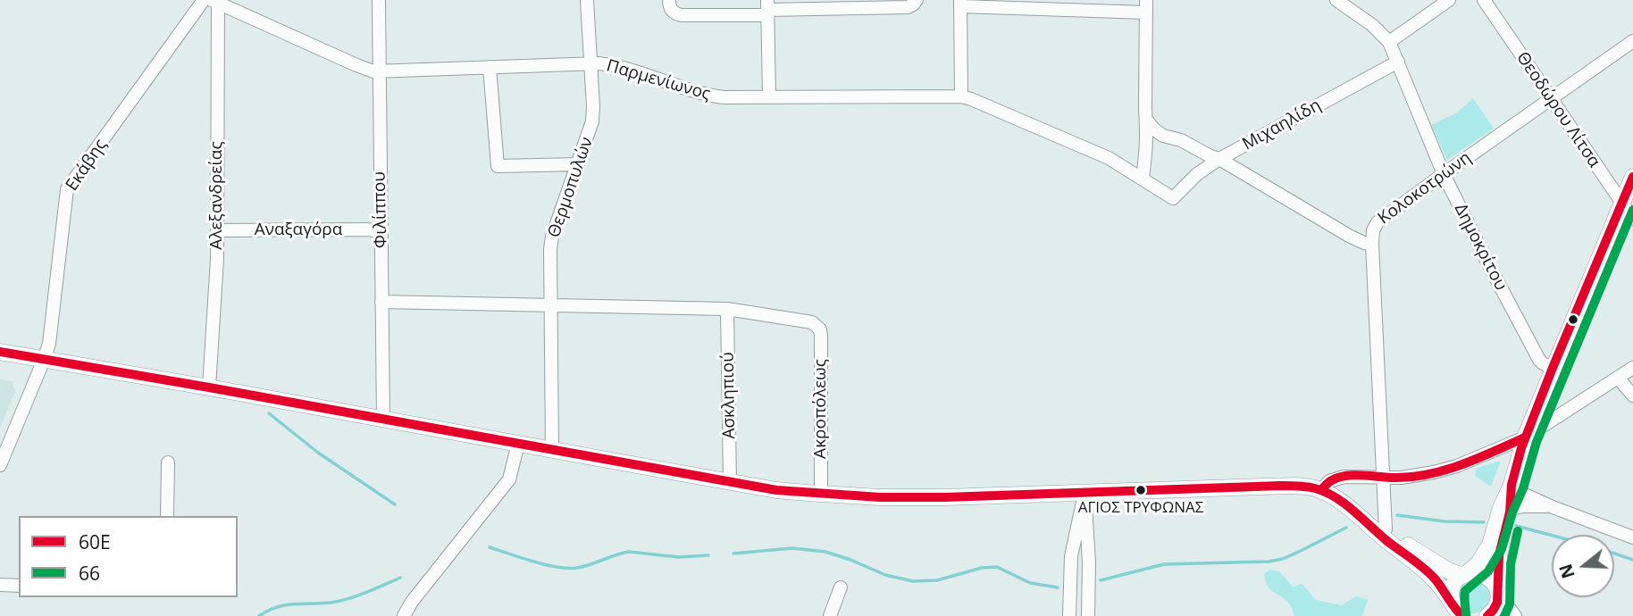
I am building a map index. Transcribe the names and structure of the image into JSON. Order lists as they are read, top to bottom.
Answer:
{
  "streets": {
    "street": [
      "Παρμενίωνος",
      "Θεοδώρου Λίτσα",
      "Μιχαηλίδη",
      "Εκάβης",
      "Θερμοπυλών",
      "Κολοκοτρώνη",
      "Αλεξανδρείας",
      "Φιλίππου",
      "Αναξαγόρα",
      "Δημοκρίτου",
      "Ασκληπιού",
      "Ακροπόλεως"
    ]
  },
  "crossings": [
    ["Παρμενίωνος", "Μιχαηλίδη"],
    ["Παρμενίωνος", "Θερμοπυλών"],
    ["Παρμενίωνος", "Αλεξανδρείας"],
    ["Παρμενίωνος", "Φιλίππου"],
    ["Θεοδώρου Λίτσα", "Κολοκοτρώνη"],
    ["Μιχαηλίδη", "Δημοκρίτου"],
    ["Κολοκοτρώνη", "Δημοκρίτου"],
    ["Αλεξανδρείας", "Αναξαγόρα"],
    ["Φιλίππου", "Αναξαγόρα"],
    ["Ασκληπιού", "Ακροπόλεως"]
  ],
  "places": ["ΑΓΙΟΣ ΤΡΥΦΩΝΑΣ"],
  "lines": ["transit line 60Ε", "transit line 66"],
  "legend": ["60Ε", "66"],
  "north": "left"
}
